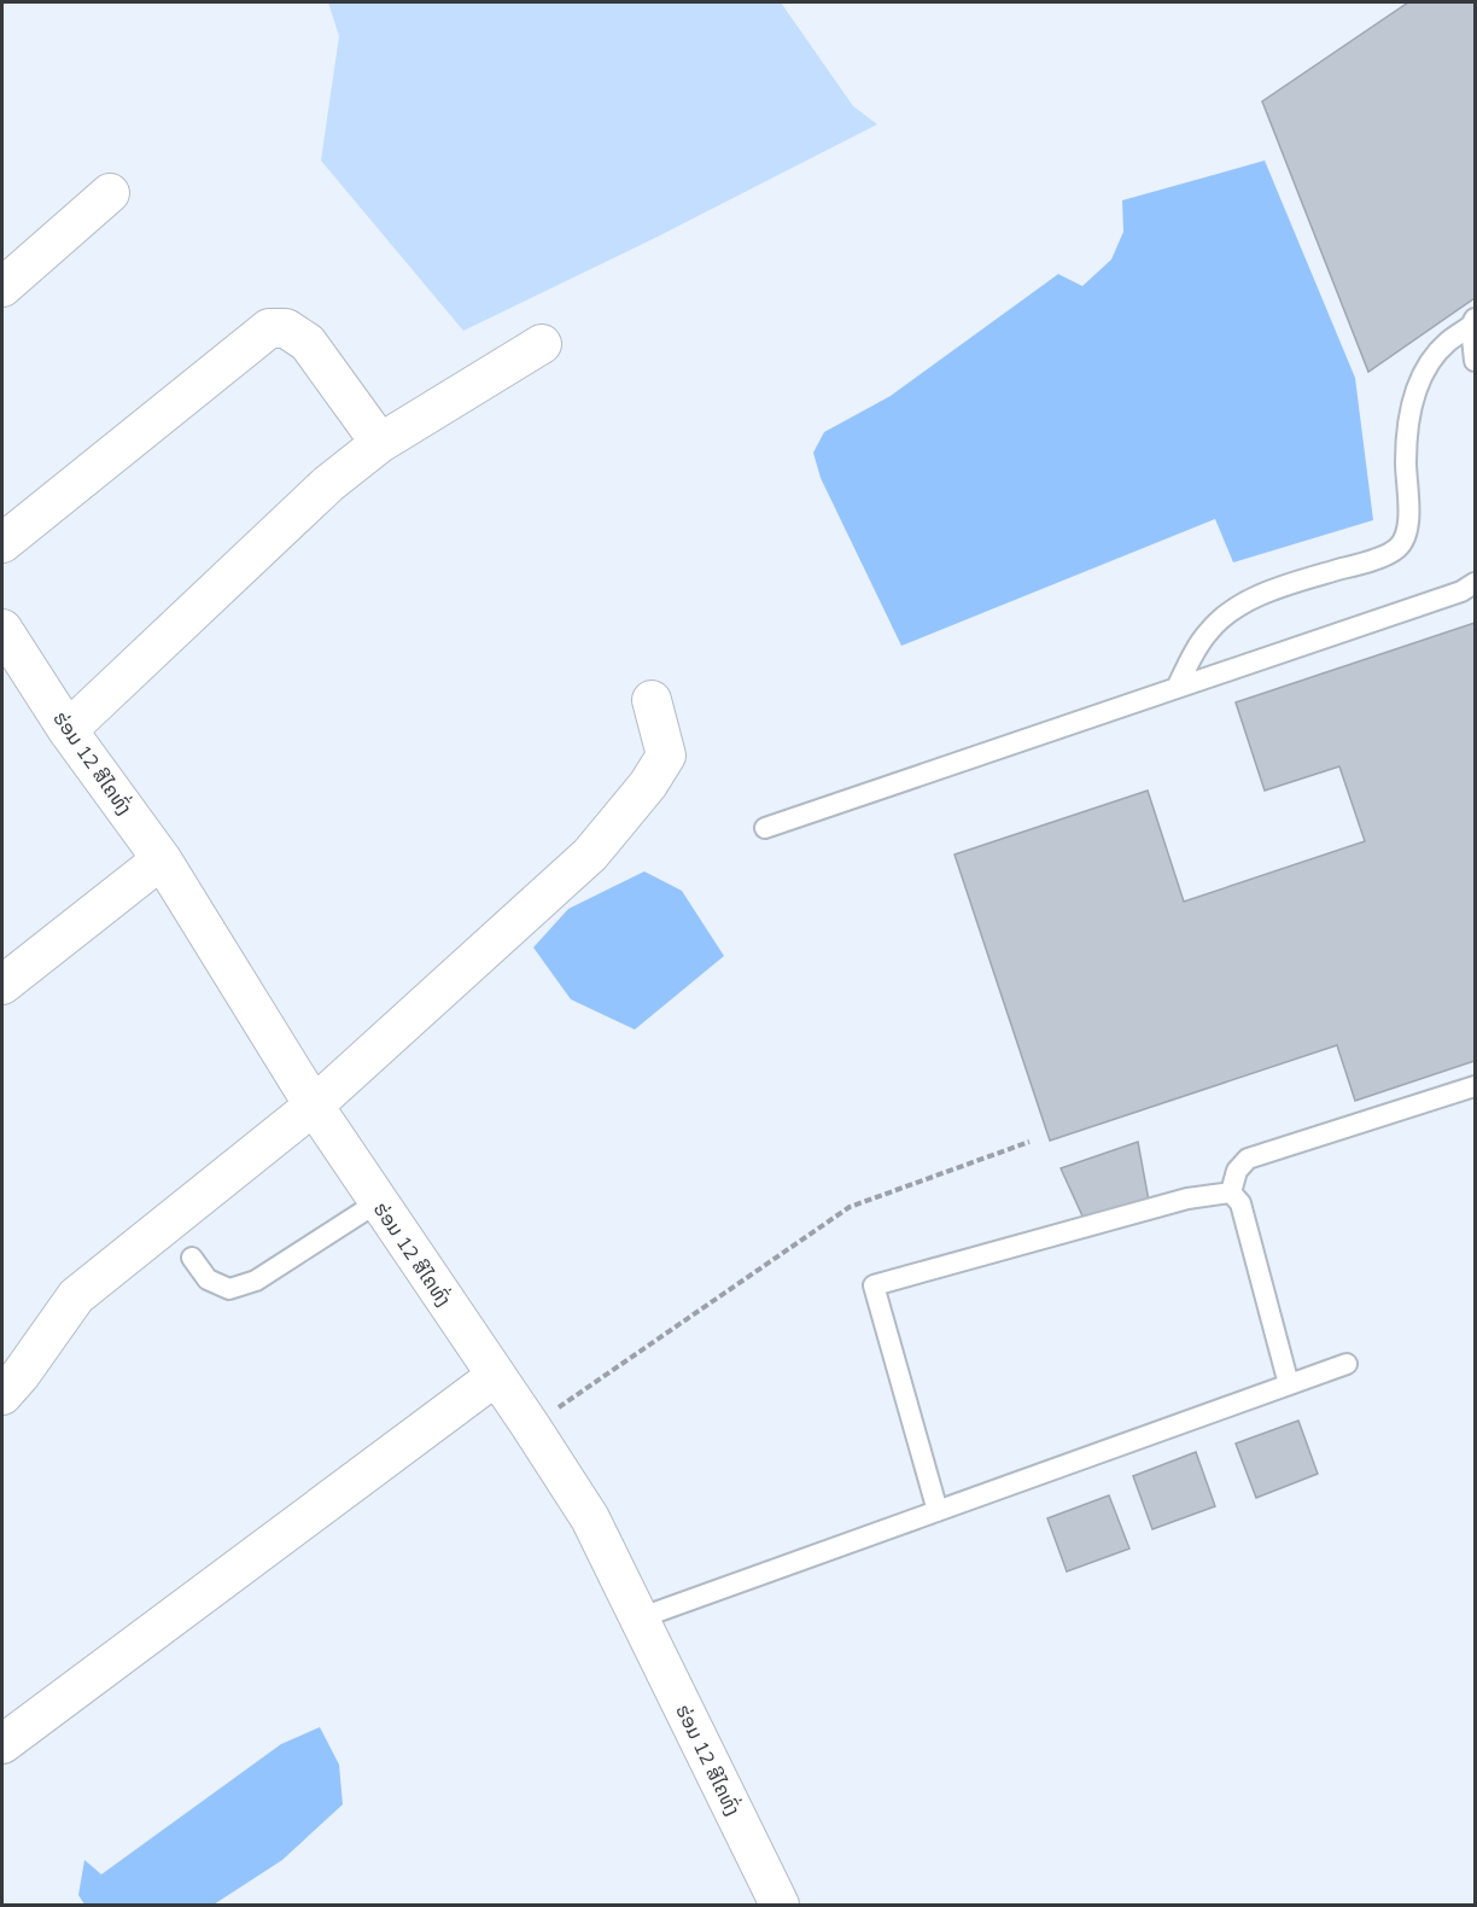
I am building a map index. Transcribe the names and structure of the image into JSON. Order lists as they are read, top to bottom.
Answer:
{
  "streets": {
    "street": ["ຮ່ອມ 12 ສີໄຄທົ່ງ"]
  }
}
